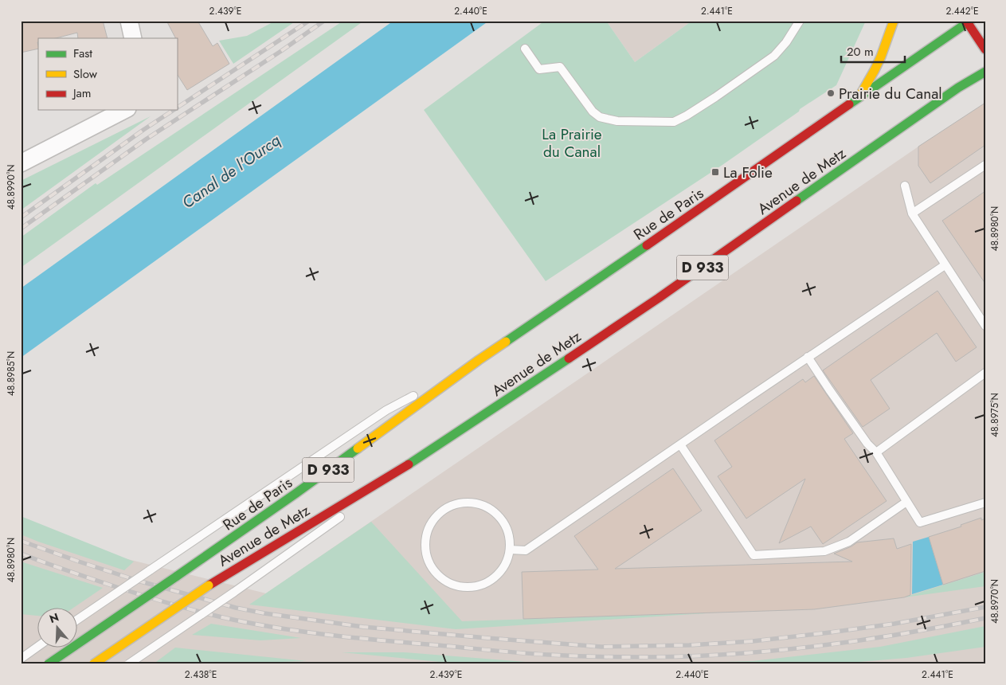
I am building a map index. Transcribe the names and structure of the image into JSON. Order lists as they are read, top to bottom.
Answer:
{
  "streets": {
    "main road": ["Avenue de Metz", "Rue de Paris", "D 933"]
  },
  "water": ["Canal de l'Ourcq"],
  "parks": ["La Prairie du Canal"],
  "places": {
    "other": ["Prairie du Canal"],
    "transit": ["La Folie"]
  },
  "legend": ["Fast", "Slow", "Jam"],
  "scale_bar": "20 m",
  "north": "top",
  "coordinates": [
    "2.439°E",
    "2.440°E",
    "2.441°E",
    "2.442°E",
    "48.8990°N",
    "48.8980°N",
    "48.8985°N",
    "48.8975°N",
    "48.8970°N",
    "2.438°E"
  ]
}
